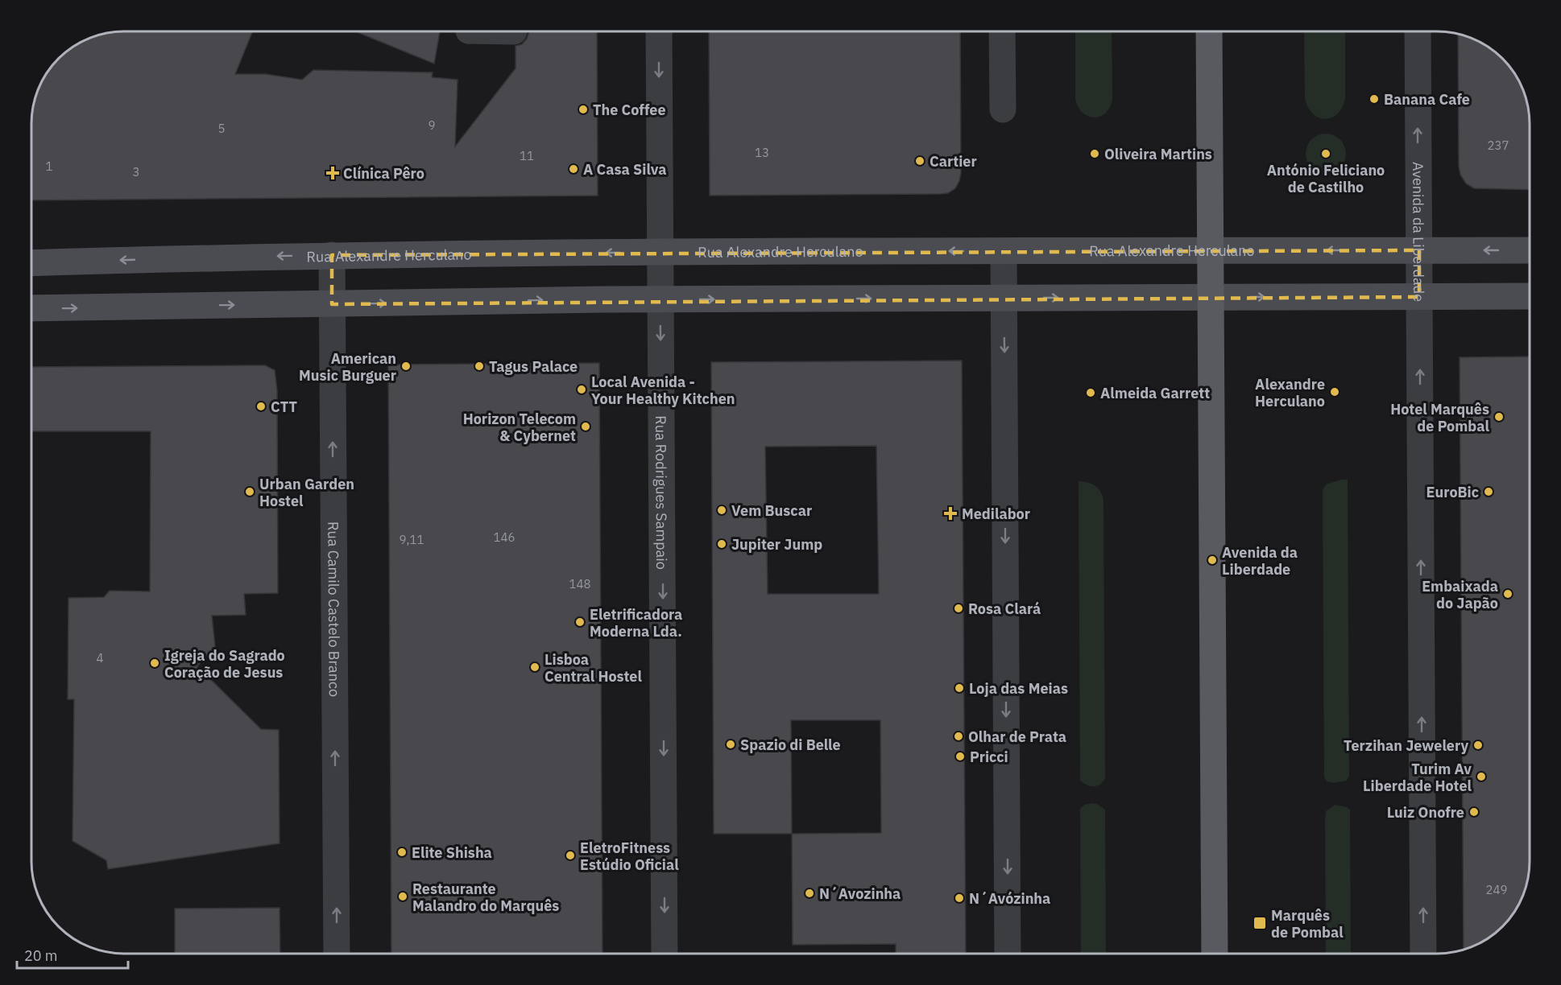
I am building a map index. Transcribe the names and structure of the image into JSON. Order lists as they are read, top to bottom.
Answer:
{
  "streets": {
    "main road": ["Rua Alexandre Herculano"],
    "street": ["Avenida da Liberdade", "Rua Rodrigues Sampaio", "Rua Camilo Castelo Branco"]
  },
  "crossings": [
    ["Avenida da Liberdade", "Rua Alexandre Herculano"],
    ["Rua Alexandre Herculano", "Rua Rodrigues Sampaio"],
    ["Rua Alexandre Herculano", "Rua Camilo Castelo Branco"]
  ],
  "one_way": ["Avenida da Liberdade", "Rua Rodrigues Sampaio", "Rua Camilo Castelo Branco"],
  "places": {
    "other": [
      "Banana Cafe",
      "The Coffee",
      "Oliveira Martins",
      "António Feliciano de Castilho",
      "Cartier",
      "A Casa Silva",
      "American Music Burguer",
      "Tagus Palace",
      "Local Avenida - Your Healthy Kitchen",
      "Alexandre Herculano",
      "Almeida Garrett",
      "CTT",
      "Hotel Marquês de Pombal",
      "Horizon Telecom & Cybernet",
      "Urban Garden Hostel",
      "EuroBic",
      "Vem Buscar",
      "Jupiter Jump",
      "Avenida da Liberdade",
      "Embaixada do Japão",
      "Rosa Clará",
      "Eletrificadora Moderna Lda.",
      "Igreja do Sagrado Coração de Jesus",
      "Lisboa Central Hostel",
      "Loja das Meias",
      "Olhar de Prata",
      "Spazio di Belle",
      "Terzihan Jewelery",
      "Pricci",
      "Turim Av Liberdade Hotel",
      "Luiz Onofre",
      "Elite Shisha",
      "EletroFitness Estúdio Oficial",
      "N´Avozinha",
      "Restaurante Malandro do Marquês",
      "N´Avózinha"
    ],
    "health": ["Clínica Pêro", "Medilabor"],
    "transit": ["Marquês de Pombal"]
  },
  "house_numbers": [
    "9",
    "5",
    "237",
    "13",
    "11",
    "1",
    "3",
    "146",
    "9,11",
    "148",
    "4",
    "249"
  ],
  "scale_bar": "20 m"
}
